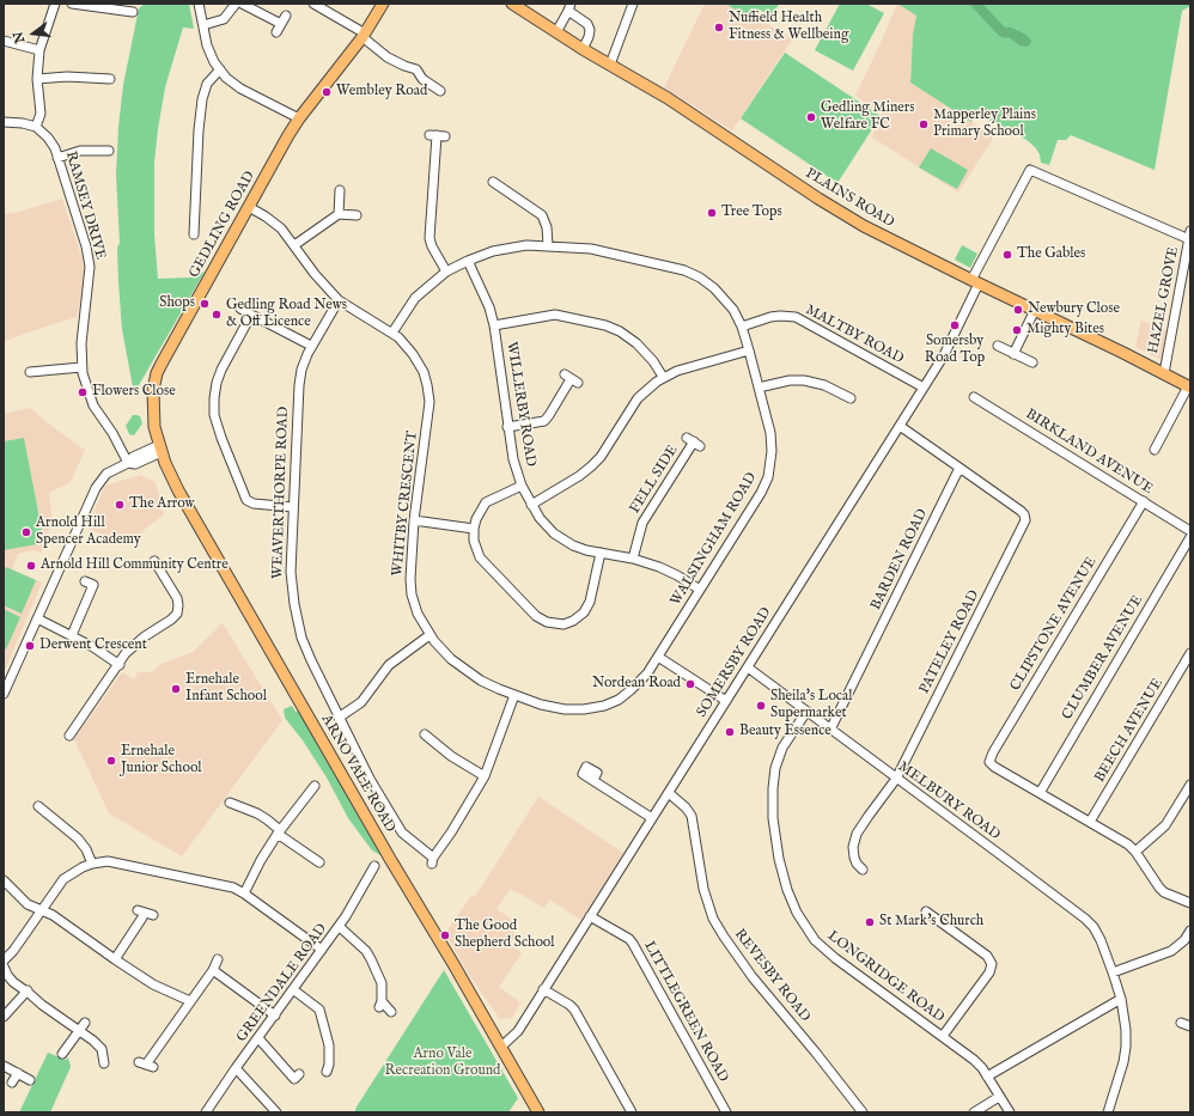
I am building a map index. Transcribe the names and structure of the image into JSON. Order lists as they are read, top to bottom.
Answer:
{
  "streets": {
    "main road": ["PLAINS ROAD", "GEDLING ROAD", "ARNO VALE ROAD"],
    "street": [
      "RAMSEY DRIVE",
      "HAZEL GROVE",
      "MALTBY ROAD",
      "WILLERBY ROAD",
      "BIRKLAND AVENUE",
      "FELL SIDE",
      "WEAVERTHORPE ROAD",
      "WHITBY CRESCENT",
      "WALSINGHAM ROAD",
      "BARDEN ROAD",
      "CLIPSTONE AVENUE",
      "PATELEY ROAD",
      "CLUMBER AVENUE",
      "SOMERSBY ROAD",
      "BEECH AVENUE",
      "MELBURY ROAD",
      "REVESBY ROAD",
      "LONGRIDGE ROAD",
      "GREENDALE ROAD",
      "LITTLEGREEN ROAD"
    ]
  },
  "crossings": [
    ["PLAINS ROAD", "HAZEL GROVE"],
    ["PLAINS ROAD", "SOMERSBY ROAD"],
    ["GEDLING ROAD", "WHITBY CRESCENT"],
    ["GEDLING ROAD", "ARNO VALE ROAD"],
    ["HAZEL GROVE", "SOMERSBY ROAD"],
    ["MALTBY ROAD", "WALSINGHAM ROAD"],
    ["MALTBY ROAD", "SOMERSBY ROAD"],
    ["WILLERBY ROAD", "FELL SIDE"],
    ["WILLERBY ROAD", "WALSINGHAM ROAD"],
    ["BIRKLAND AVENUE", "CLIPSTONE AVENUE"],
    ["WEAVERTHORPE ROAD", "WHITBY CRESCENT"],
    ["WHITBY CRESCENT", "WALSINGHAM ROAD"],
    ["BARDEN ROAD", "PATELEY ROAD"],
    ["BARDEN ROAD", "MELBURY ROAD"],
    ["CLIPSTONE AVENUE", "CLUMBER AVENUE"],
    ["PATELEY ROAD", "MELBURY ROAD"],
    ["SOMERSBY ROAD", "ARNO VALE ROAD"],
    ["SOMERSBY ROAD", "MELBURY ROAD"],
    ["SOMERSBY ROAD", "REVESBY ROAD"],
    ["SOMERSBY ROAD", "LITTLEGREEN ROAD"],
    ["MELBURY ROAD", "LONGRIDGE ROAD"]
  ],
  "parks": ["Arno Vale Recreation Ground"],
  "places": [
    "Nuffield Health Fitness & Wellbeing",
    "Wembley Road",
    "Gedling Miners Welfare FC",
    "Mapperley Plains Primary School",
    "Tree Tops",
    "The Gables",
    "Shops",
    "Newbury Close",
    "Gedling Road News & Off Licence",
    "Somersby Road Top",
    "Mighty Bites",
    "Flowers Close",
    "The Arrow",
    "Arnold Hill Spencer Academy",
    "Arnold Hill Community Centre",
    "Derwent Crescent",
    "Nordean Road",
    "Ernehale Infant School",
    "Sheila's Local Supermarket",
    "Beauty Essence",
    "Ernehale Junior School",
    "St Mark's Church",
    "The Good Shepherd School"
  ],
  "north": "left"
}
